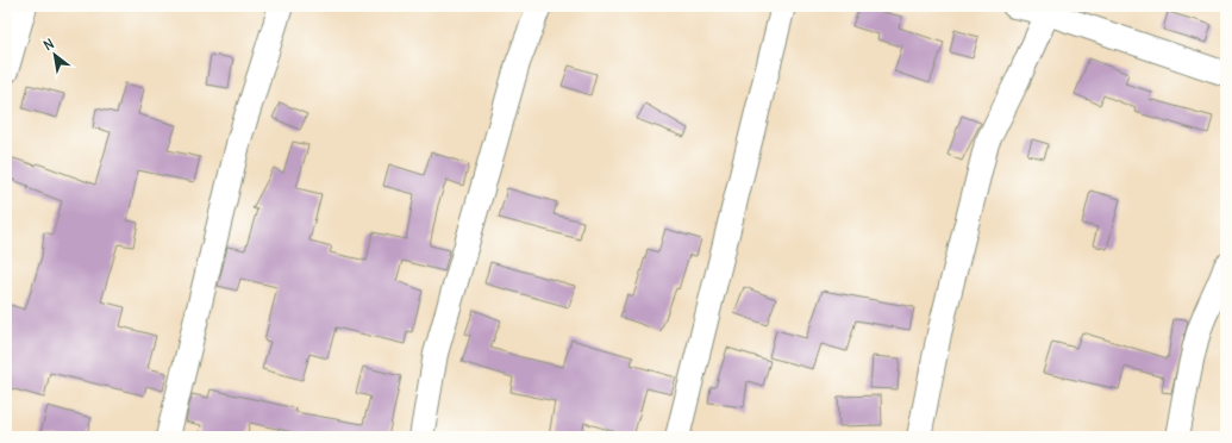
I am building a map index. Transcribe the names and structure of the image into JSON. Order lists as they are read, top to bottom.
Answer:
{
  "north": "top left"
}
